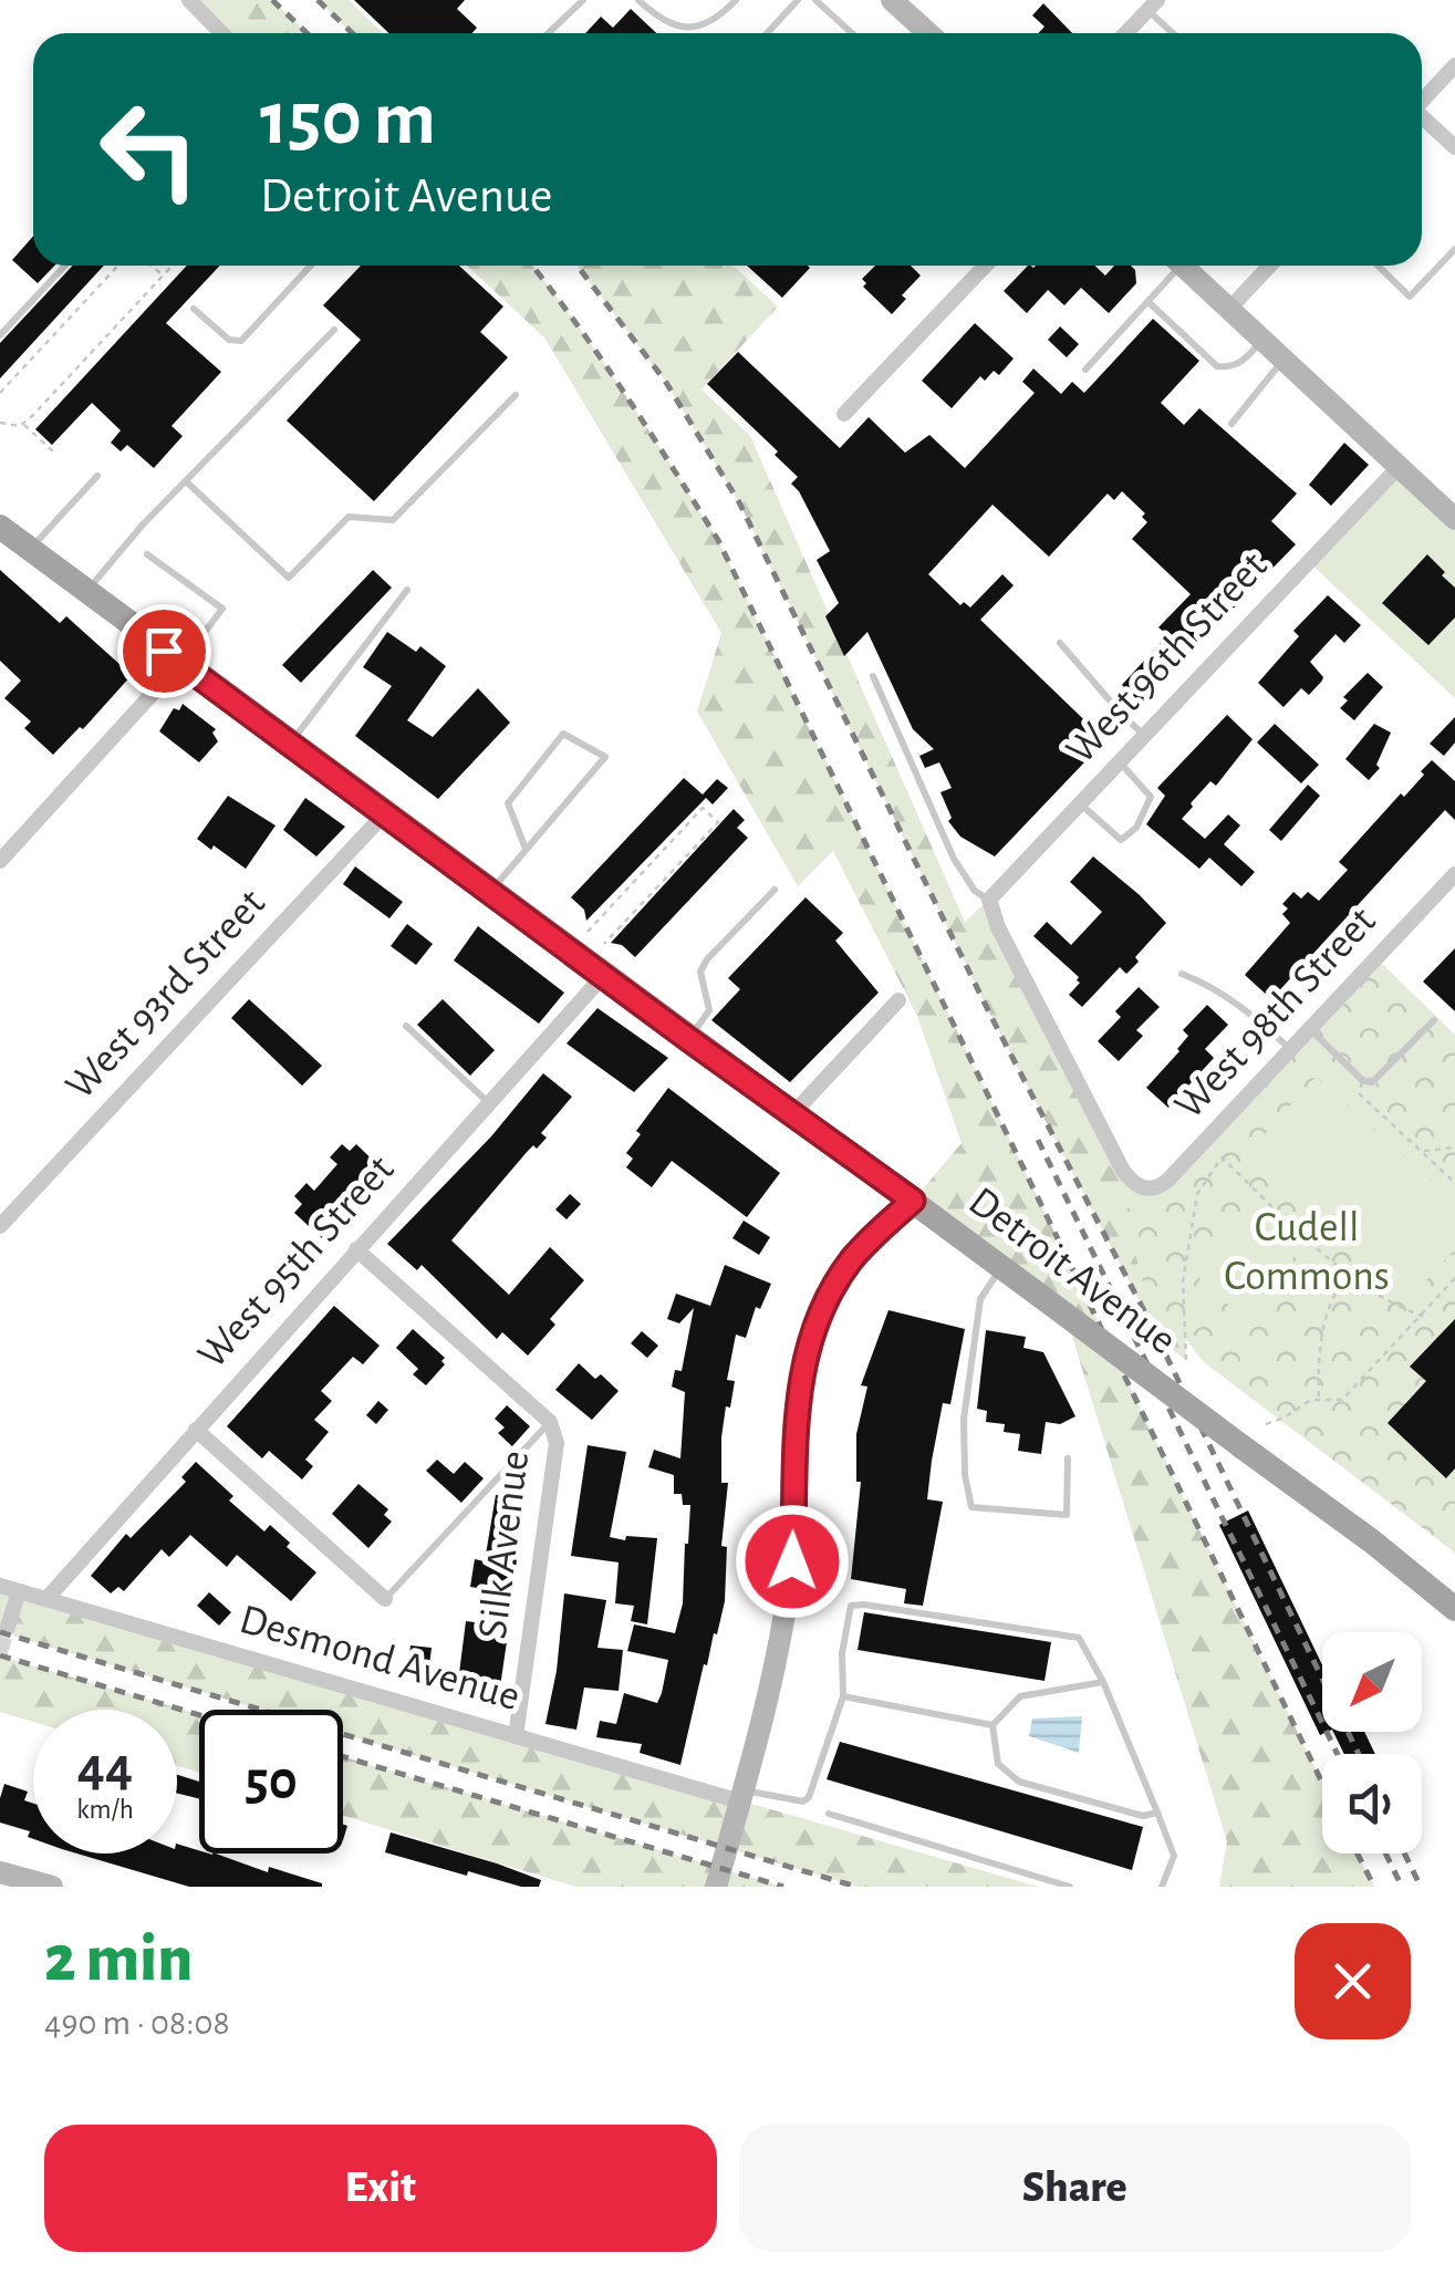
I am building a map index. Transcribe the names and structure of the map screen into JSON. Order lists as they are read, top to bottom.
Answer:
{
  "streets": {
    "main road": ["Detroit Avenue"],
    "street": [
      "West 96th Street",
      "West 93rd Street",
      "West 98th Street",
      "West 95th Street",
      "Silk Avenue",
      "Desmond Avenue"
    ]
  },
  "crossings": [
    ["West 96th Street", "West 98th Street"],
    ["West 93rd Street", "Detroit Avenue"],
    ["West 95th Street", "Detroit Avenue"],
    ["West 95th Street", "Silk Avenue"],
    ["West 95th Street", "Desmond Avenue"],
    ["Silk Avenue", "Desmond Avenue"]
  ],
  "parks": ["Cudell Commons"],
  "north": "bottom left",
  "page": {
    "turn": ["150 m", "Detroit Avenue"],
    "speed": "44 km/h",
    "limit": "50",
    "heading": ["2 min", "490 m · 08:08"],
    "buttons": ["Exit", "Share"]
  }
}
